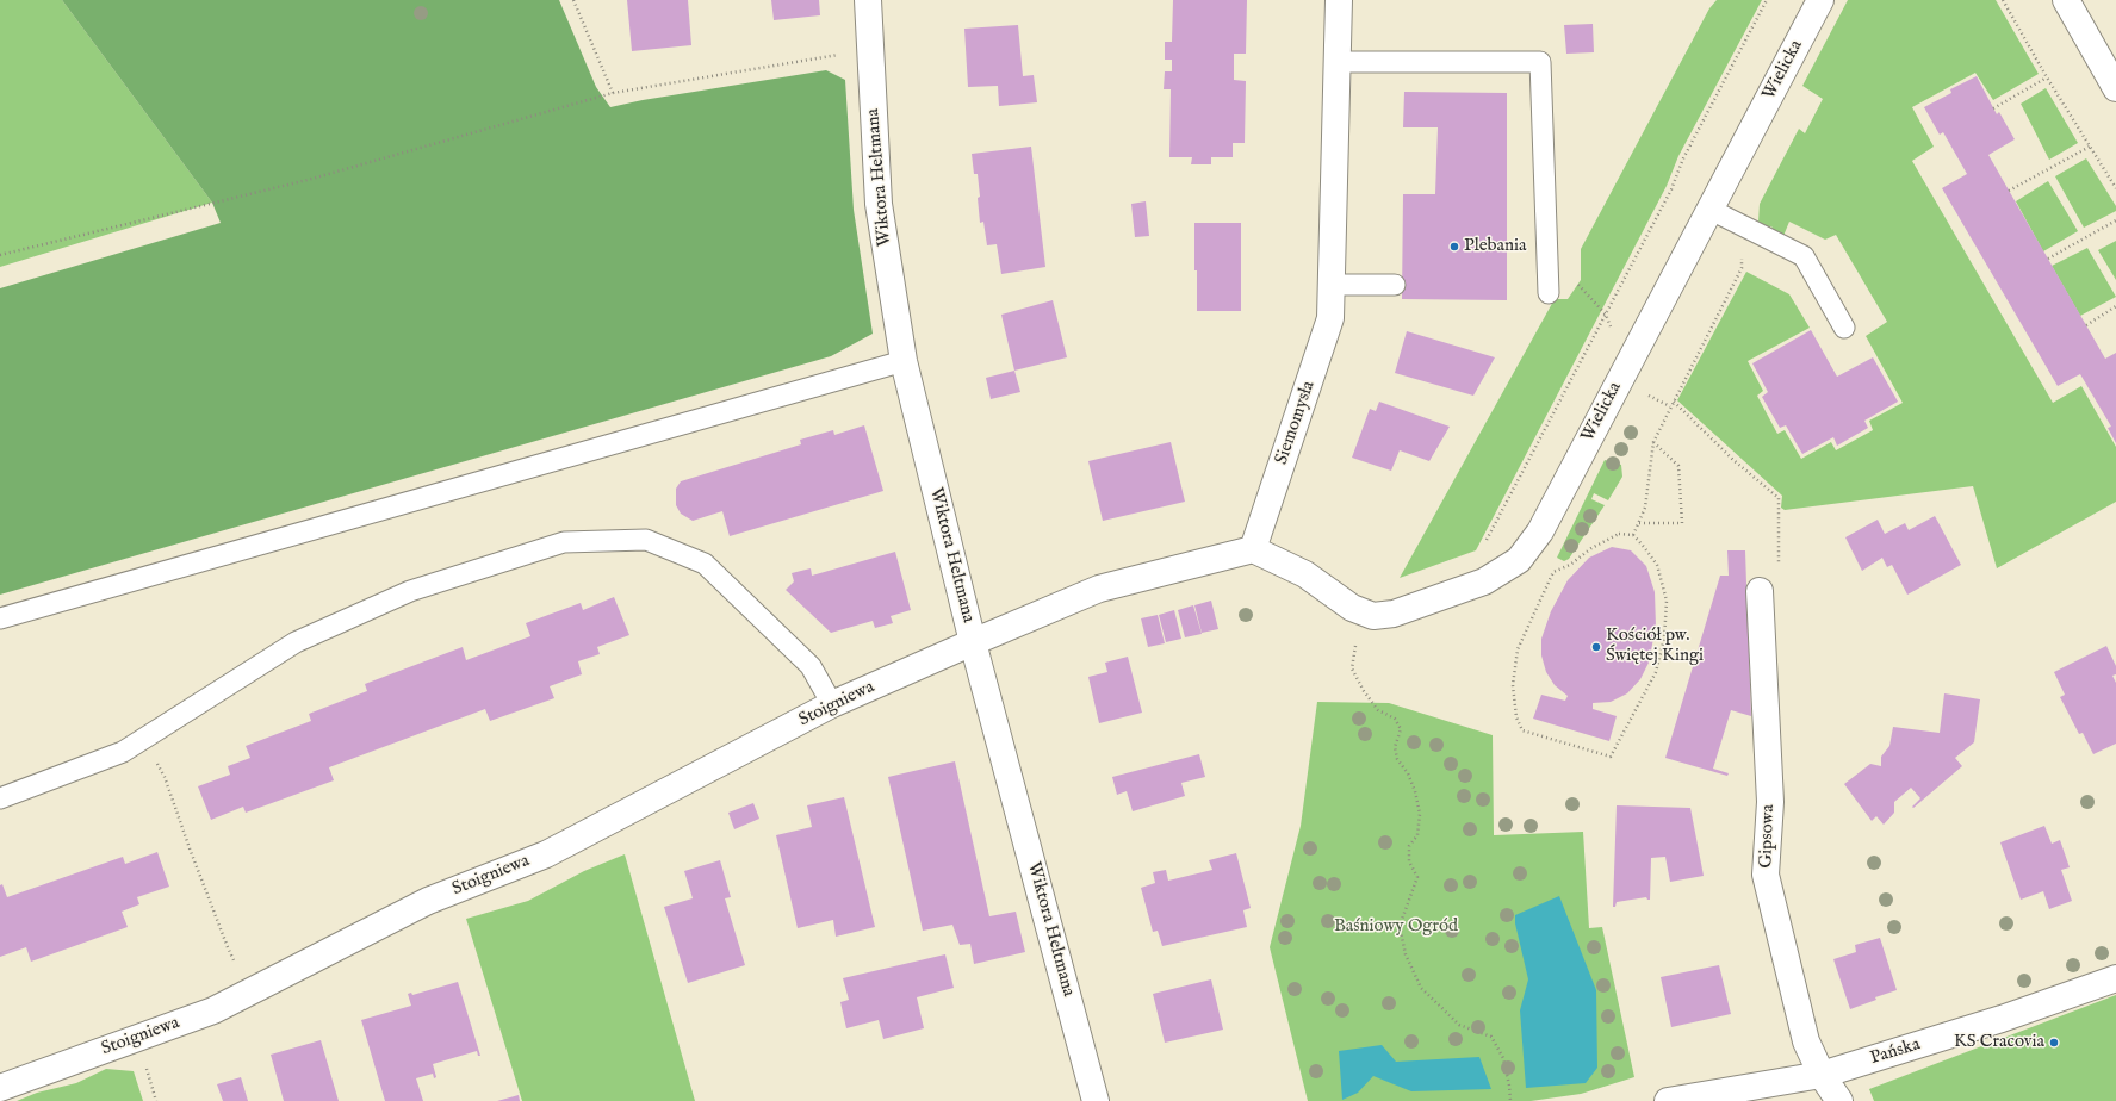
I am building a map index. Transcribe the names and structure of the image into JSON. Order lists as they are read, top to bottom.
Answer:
{
  "streets": {
    "street": [
      "Wielicka",
      "Wiktora Heltmana",
      "Siemomysła",
      "Stoigniewa",
      "Gipsowa",
      "Pańska"
    ]
  },
  "crossings": [
    ["Wielicka", "Siemomysła"],
    ["Wiktora Heltmana", "Stoigniewa"],
    ["Gipsowa", "Pańska"]
  ],
  "parks": ["Baśniowy Ogród"],
  "places": ["Plebania", "Kościół pw. Świętej Kingi", "KS Cracovia"]
}
